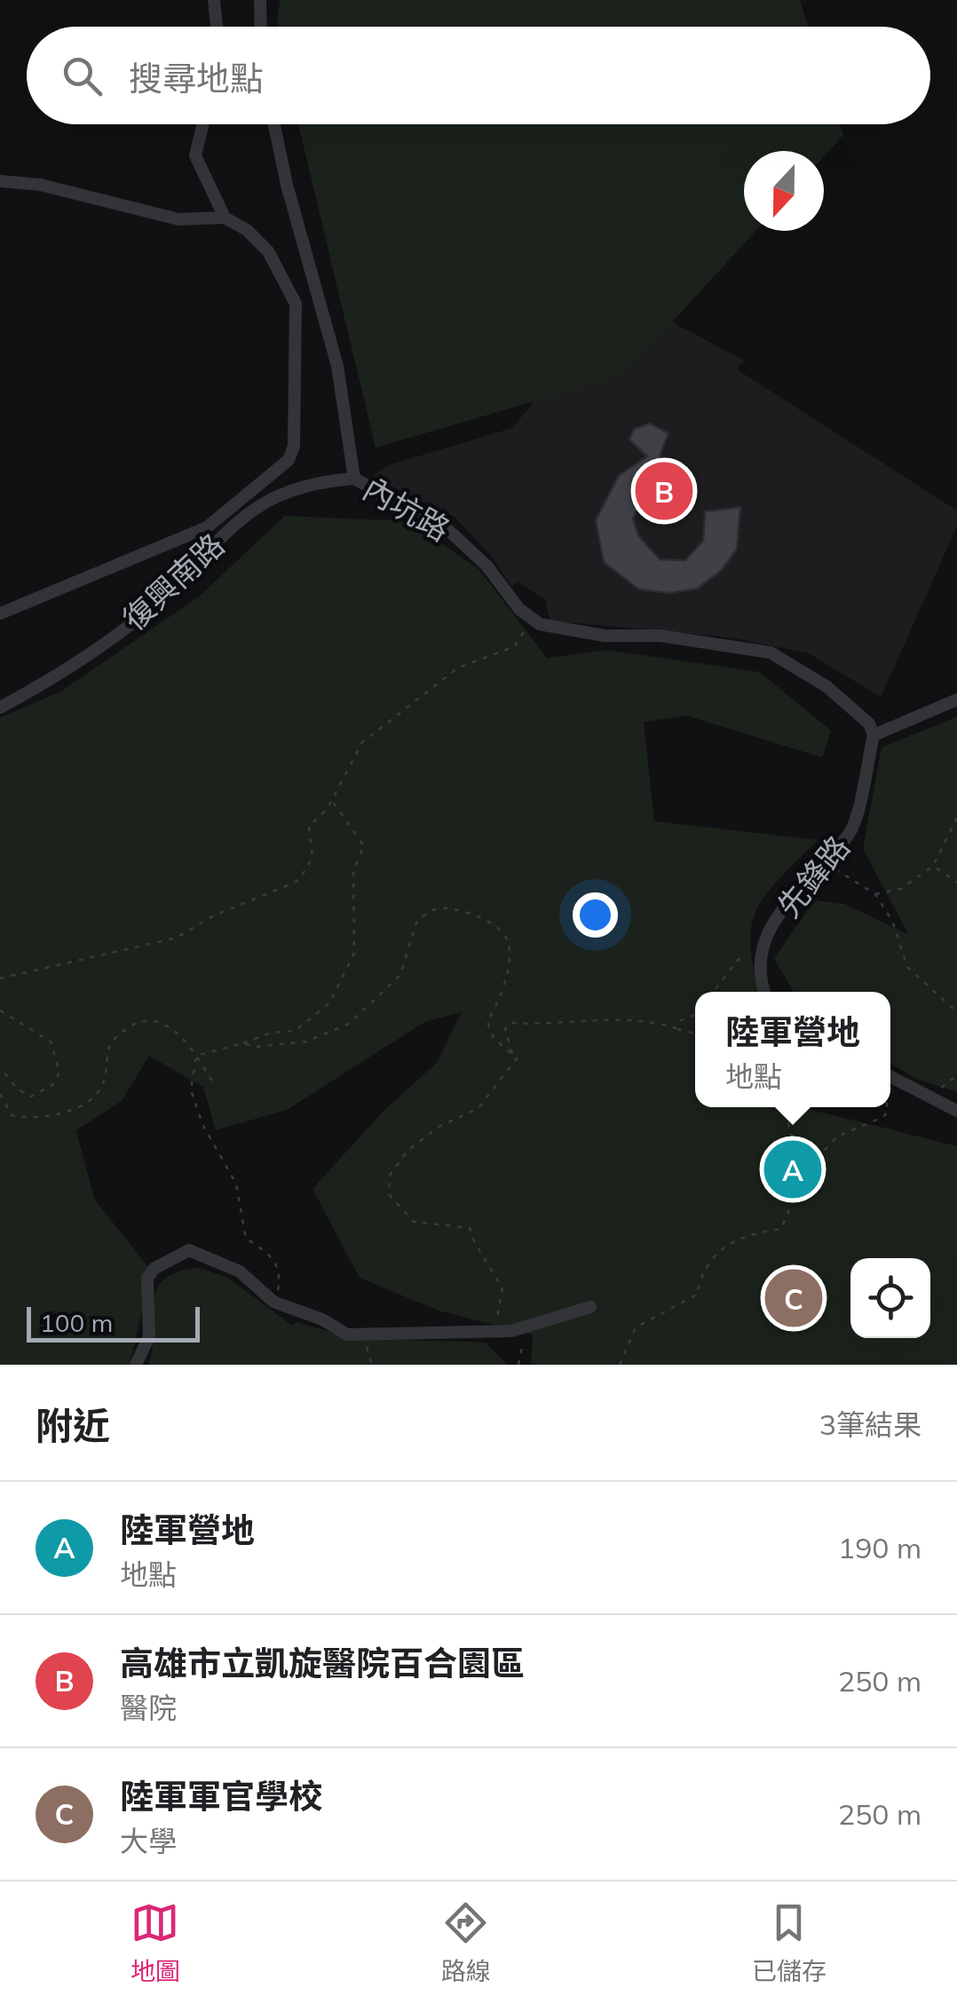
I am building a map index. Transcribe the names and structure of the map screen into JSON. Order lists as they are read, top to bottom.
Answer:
{
  "streets": {
    "street": ["內坑路", "復興南路", "先鋒路"]
  },
  "crossings": [
    ["內坑路", "復興南路"],
    ["內坑路", "先鋒路"]
  ],
  "scale_bar": "100 m",
  "north": "bottom",
  "page": {
    "search": "搜尋地點",
    "pins": ["B", "A", "C"],
    "popup": ["陸軍營地", "地點"],
    "scale": "100 m",
    "heading": ["附近", "3筆結果"],
    "list": [
      {
        "mark": "A",
        "name": "陸軍營地",
        "note": "地點",
        "value": "190 m"
      },
      {
        "mark": "B",
        "name": "高雄市立凱旋醫院百合園區",
        "note": "醫院",
        "value": "250 m"
      },
      {
        "mark": "C",
        "name": "陸軍軍官學校",
        "note": "大學",
        "value": "250 m"
      }
    ],
    "nav": ["地圖", "路線", "已儲存"]
  }
}
